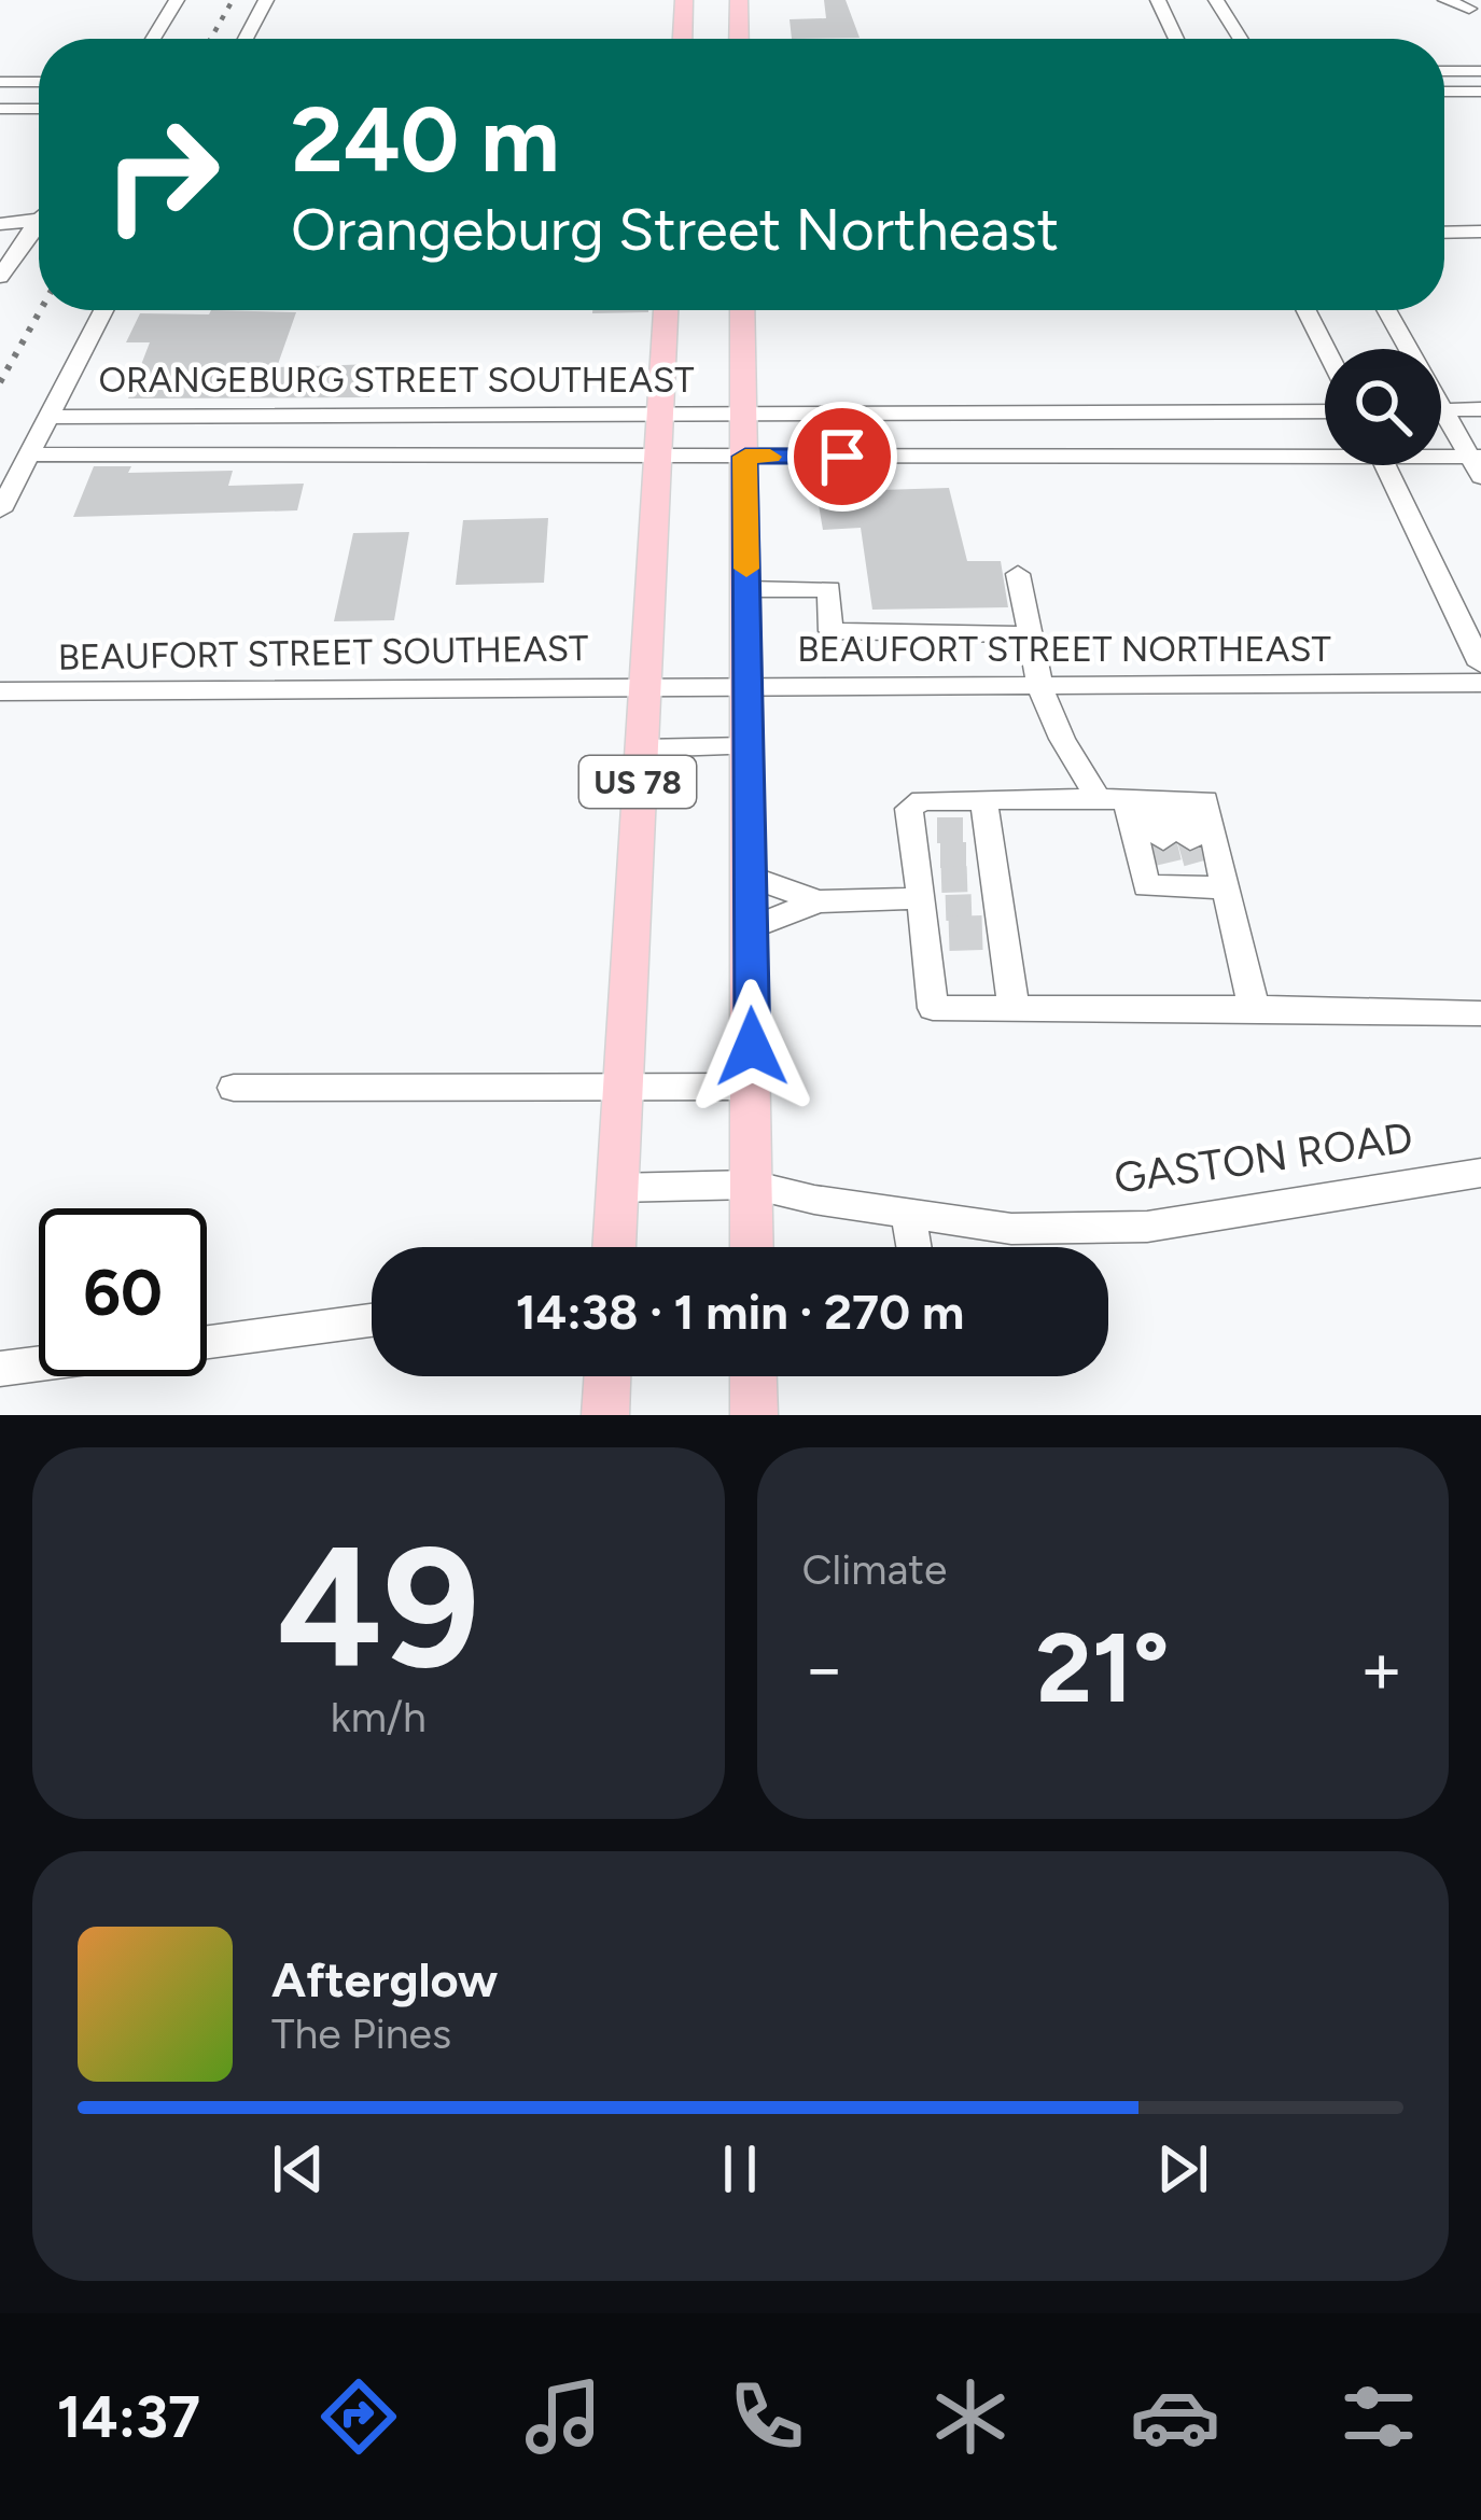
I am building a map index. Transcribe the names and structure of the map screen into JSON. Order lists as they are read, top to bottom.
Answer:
{
  "streets": {
    "main road": ["US 78"],
    "street": [
      "ORANGEBURG STREET SOUTHEAST",
      "BEAUFORT STREET NORTHEAST",
      "BEAUFORT STREET SOUTHEAST",
      "GASTON ROAD"
    ]
  },
  "crossings": [
    ["ORANGEBURG STREET SOUTHEAST", "US 78"],
    ["BEAUFORT STREET NORTHEAST", "BEAUFORT STREET SOUTHEAST"],
    ["BEAUFORT STREET NORTHEAST", "US 78"],
    ["BEAUFORT STREET SOUTHEAST", "US 78"],
    ["US 78", "GASTON ROAD"]
  ],
  "page": {
    "turn": ["240 m", "Orangeburg Street Northeast"],
    "limit": "60",
    "trip": "14:38 · 1 min · 270 m",
    "tile": [
      ["49", "km/h"],
      "Climate"
    ],
    "heat": ["−", "21°", "+"],
    "song": ["Afterglow", "The Pines"],
    "tabs": "14:37"
  }
}
